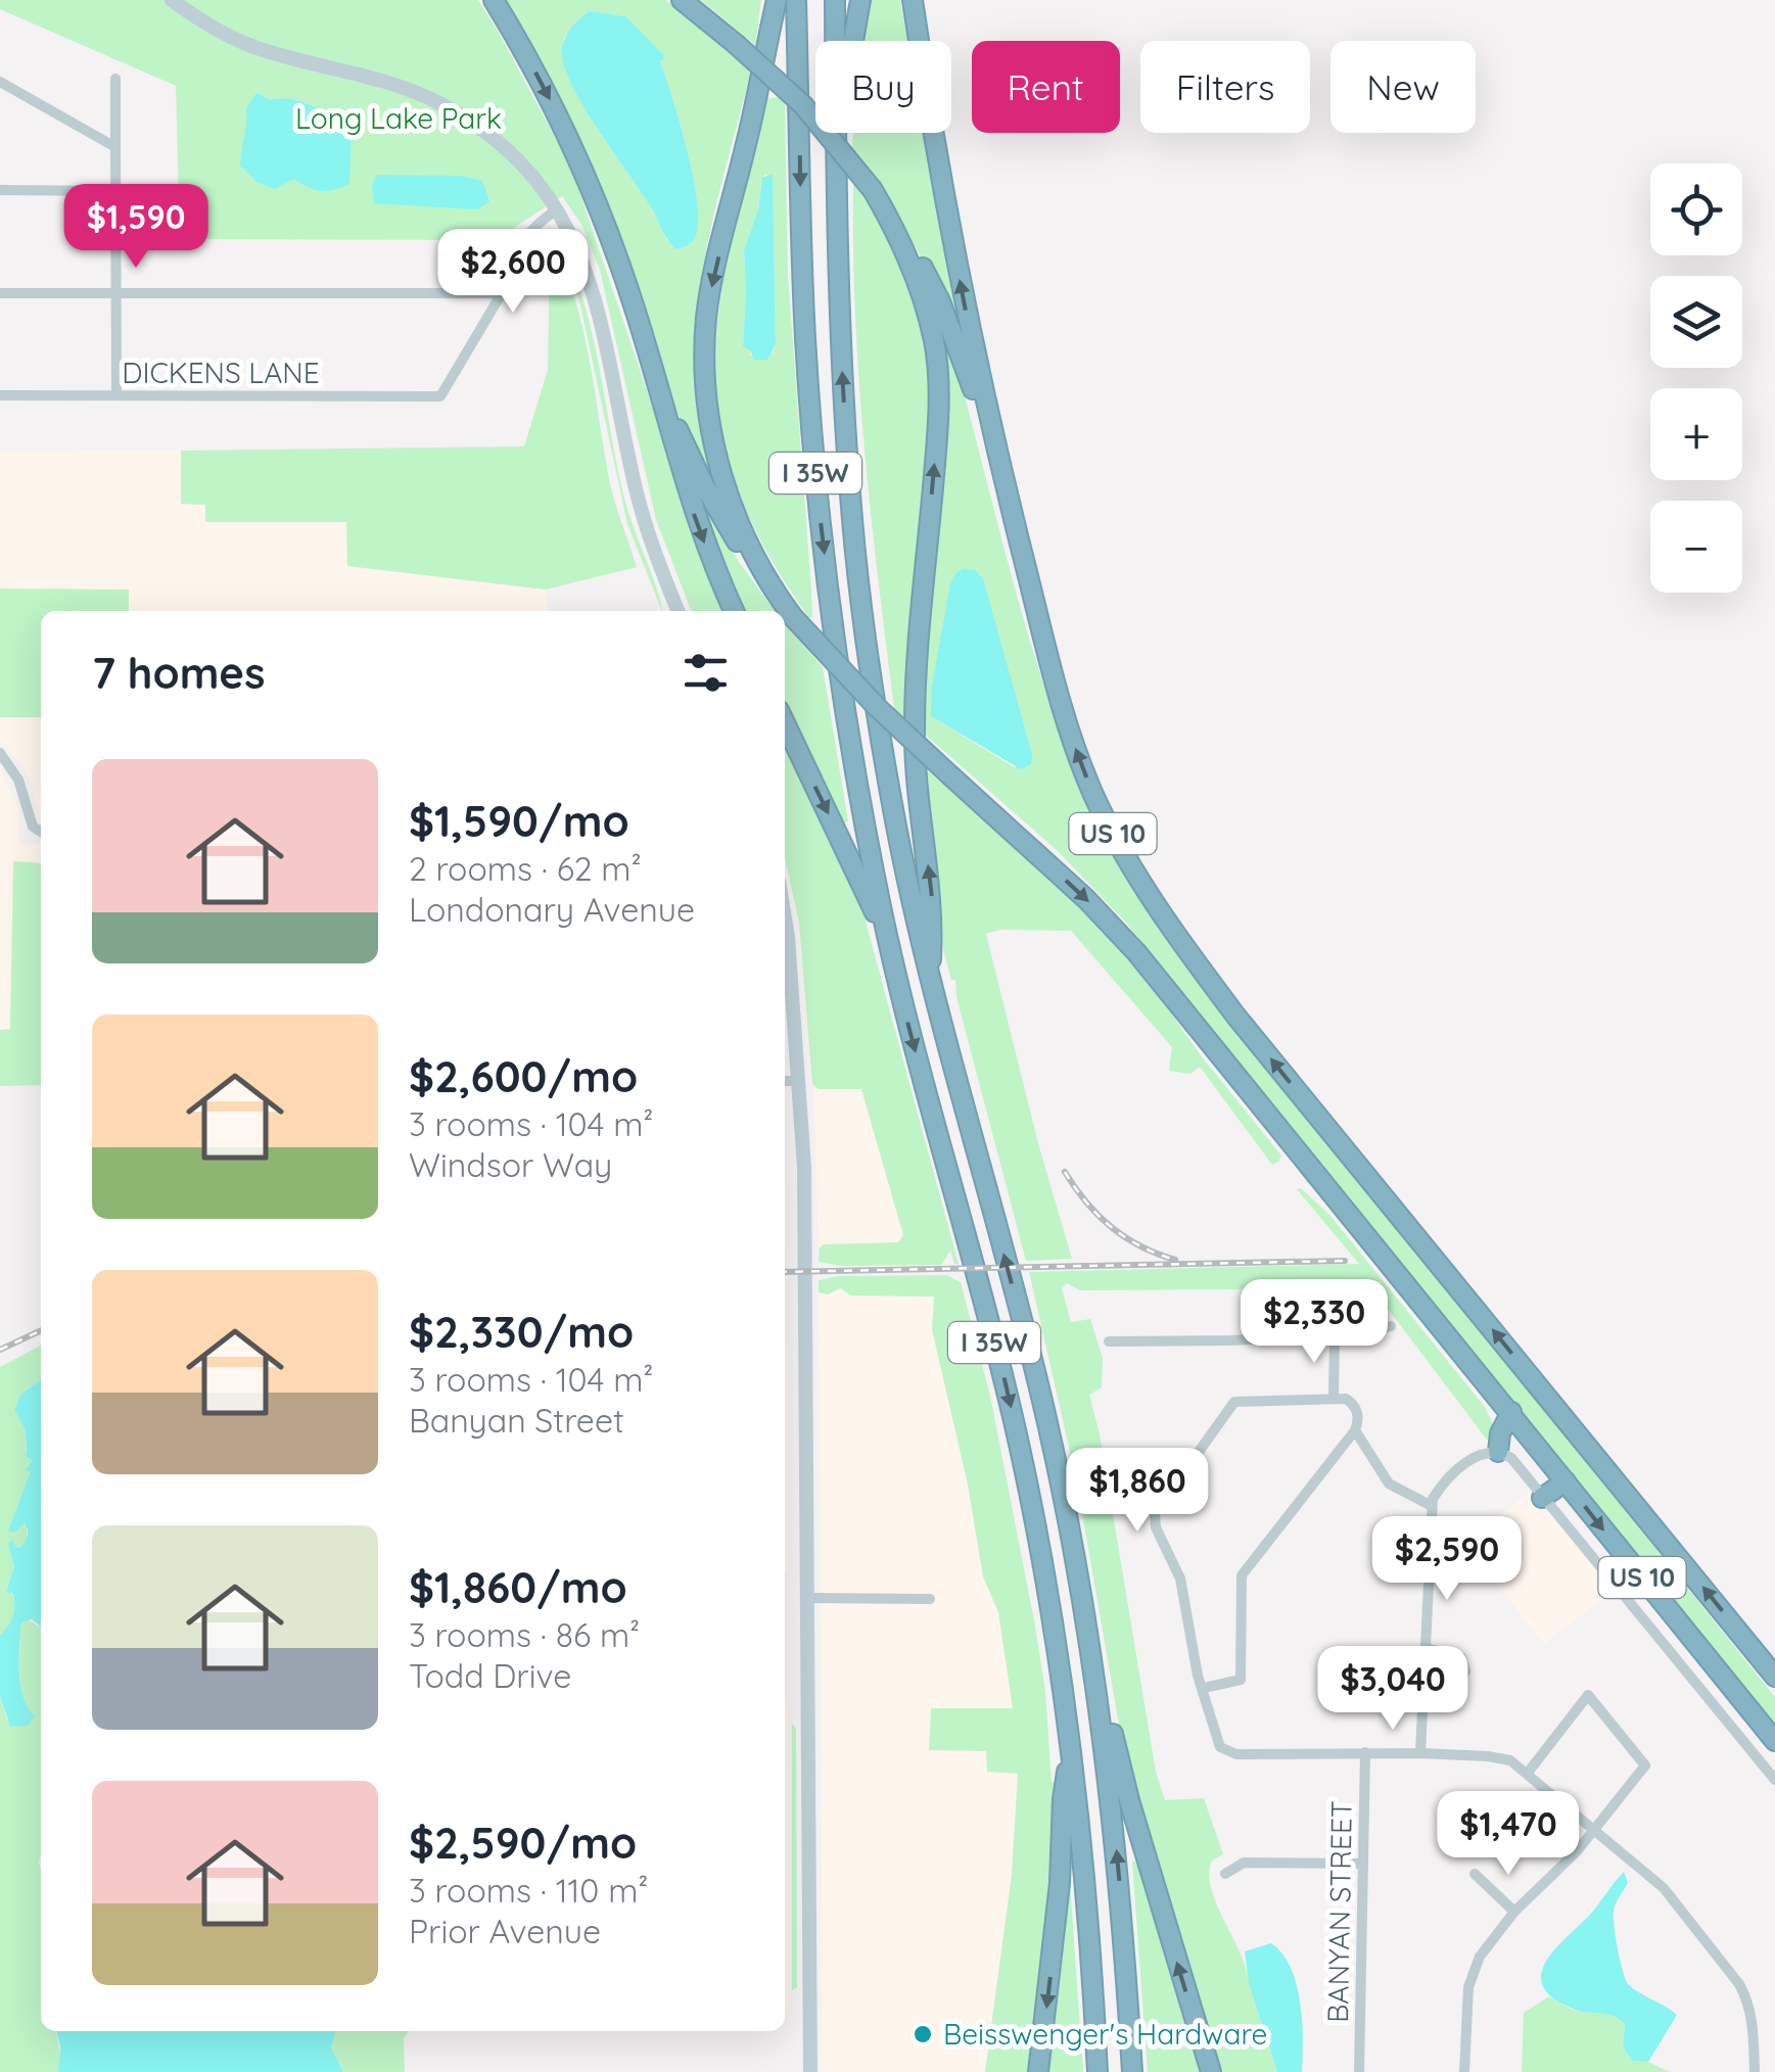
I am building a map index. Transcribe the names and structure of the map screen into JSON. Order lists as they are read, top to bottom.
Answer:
{
  "streets": {
    "highway": ["I 35W", "US 10"],
    "street": ["DICKENS LANE", "BANYAN STREET"]
  },
  "parks": ["Long Lake Park"],
  "places": ["Beisswenger's Hardware"],
  "page": {
    "chip": [
      "Buy",
      "Rent",
      "Filters",
      "New"
    ],
    "map_buttons": ["+", "−"],
    "price": [
      "$1,590",
      "$2,600",
      "$2,330",
      "$1,860",
      "$2,590",
      "$3,040",
      "$1,470"
    ],
    "heading": "7 homes",
    "list": [
      {
        "name": "$1,590/mo",
        "note": "2 rooms · 62 m² · Londonary Avenue"
      },
      {
        "name": "$2,600/mo",
        "note": "3 rooms · 104 m² · Windsor Way"
      },
      {
        "name": "$2,330/mo",
        "note": "3 rooms · 104 m² · Banyan Street"
      },
      {
        "name": "$1,860/mo",
        "note": "3 rooms · 86 m² · Todd Drive"
      },
      {
        "name": "$2,590/mo",
        "note": "3 rooms · 110 m² · Prior Avenue"
      }
    ]
  }
}
